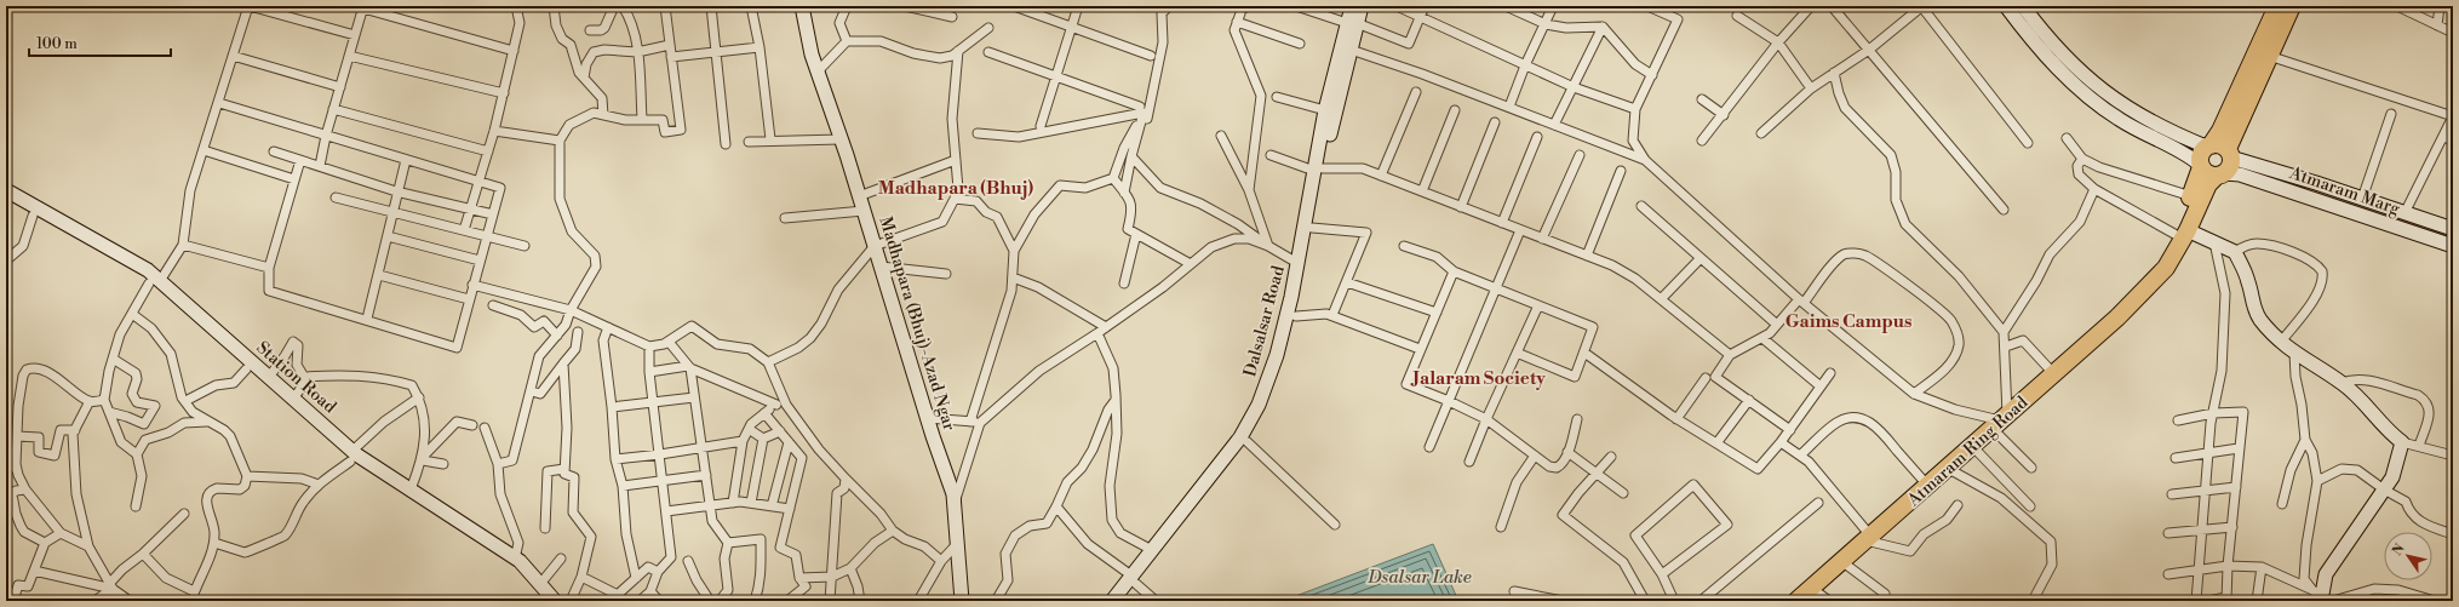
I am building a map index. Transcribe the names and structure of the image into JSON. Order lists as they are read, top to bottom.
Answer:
{
  "streets": {
    "highway": ["Atmaram Ring Road"],
    "street": [
      "Atmaram Marg",
      "Dalsalsar Road",
      "Madhapara (Bhuj)-Azad Ngar",
      "Station Road"
    ]
  },
  "crossings": [
    ["Atmaram Marg", "Atmaram Ring Road"]
  ],
  "districts": ["Madhapara (Bhuj)", "Gaims Campus", "Jalaram Society"],
  "water": ["Dsalsar Lake"],
  "scale_bar": "100 m",
  "north": "top left"
}
